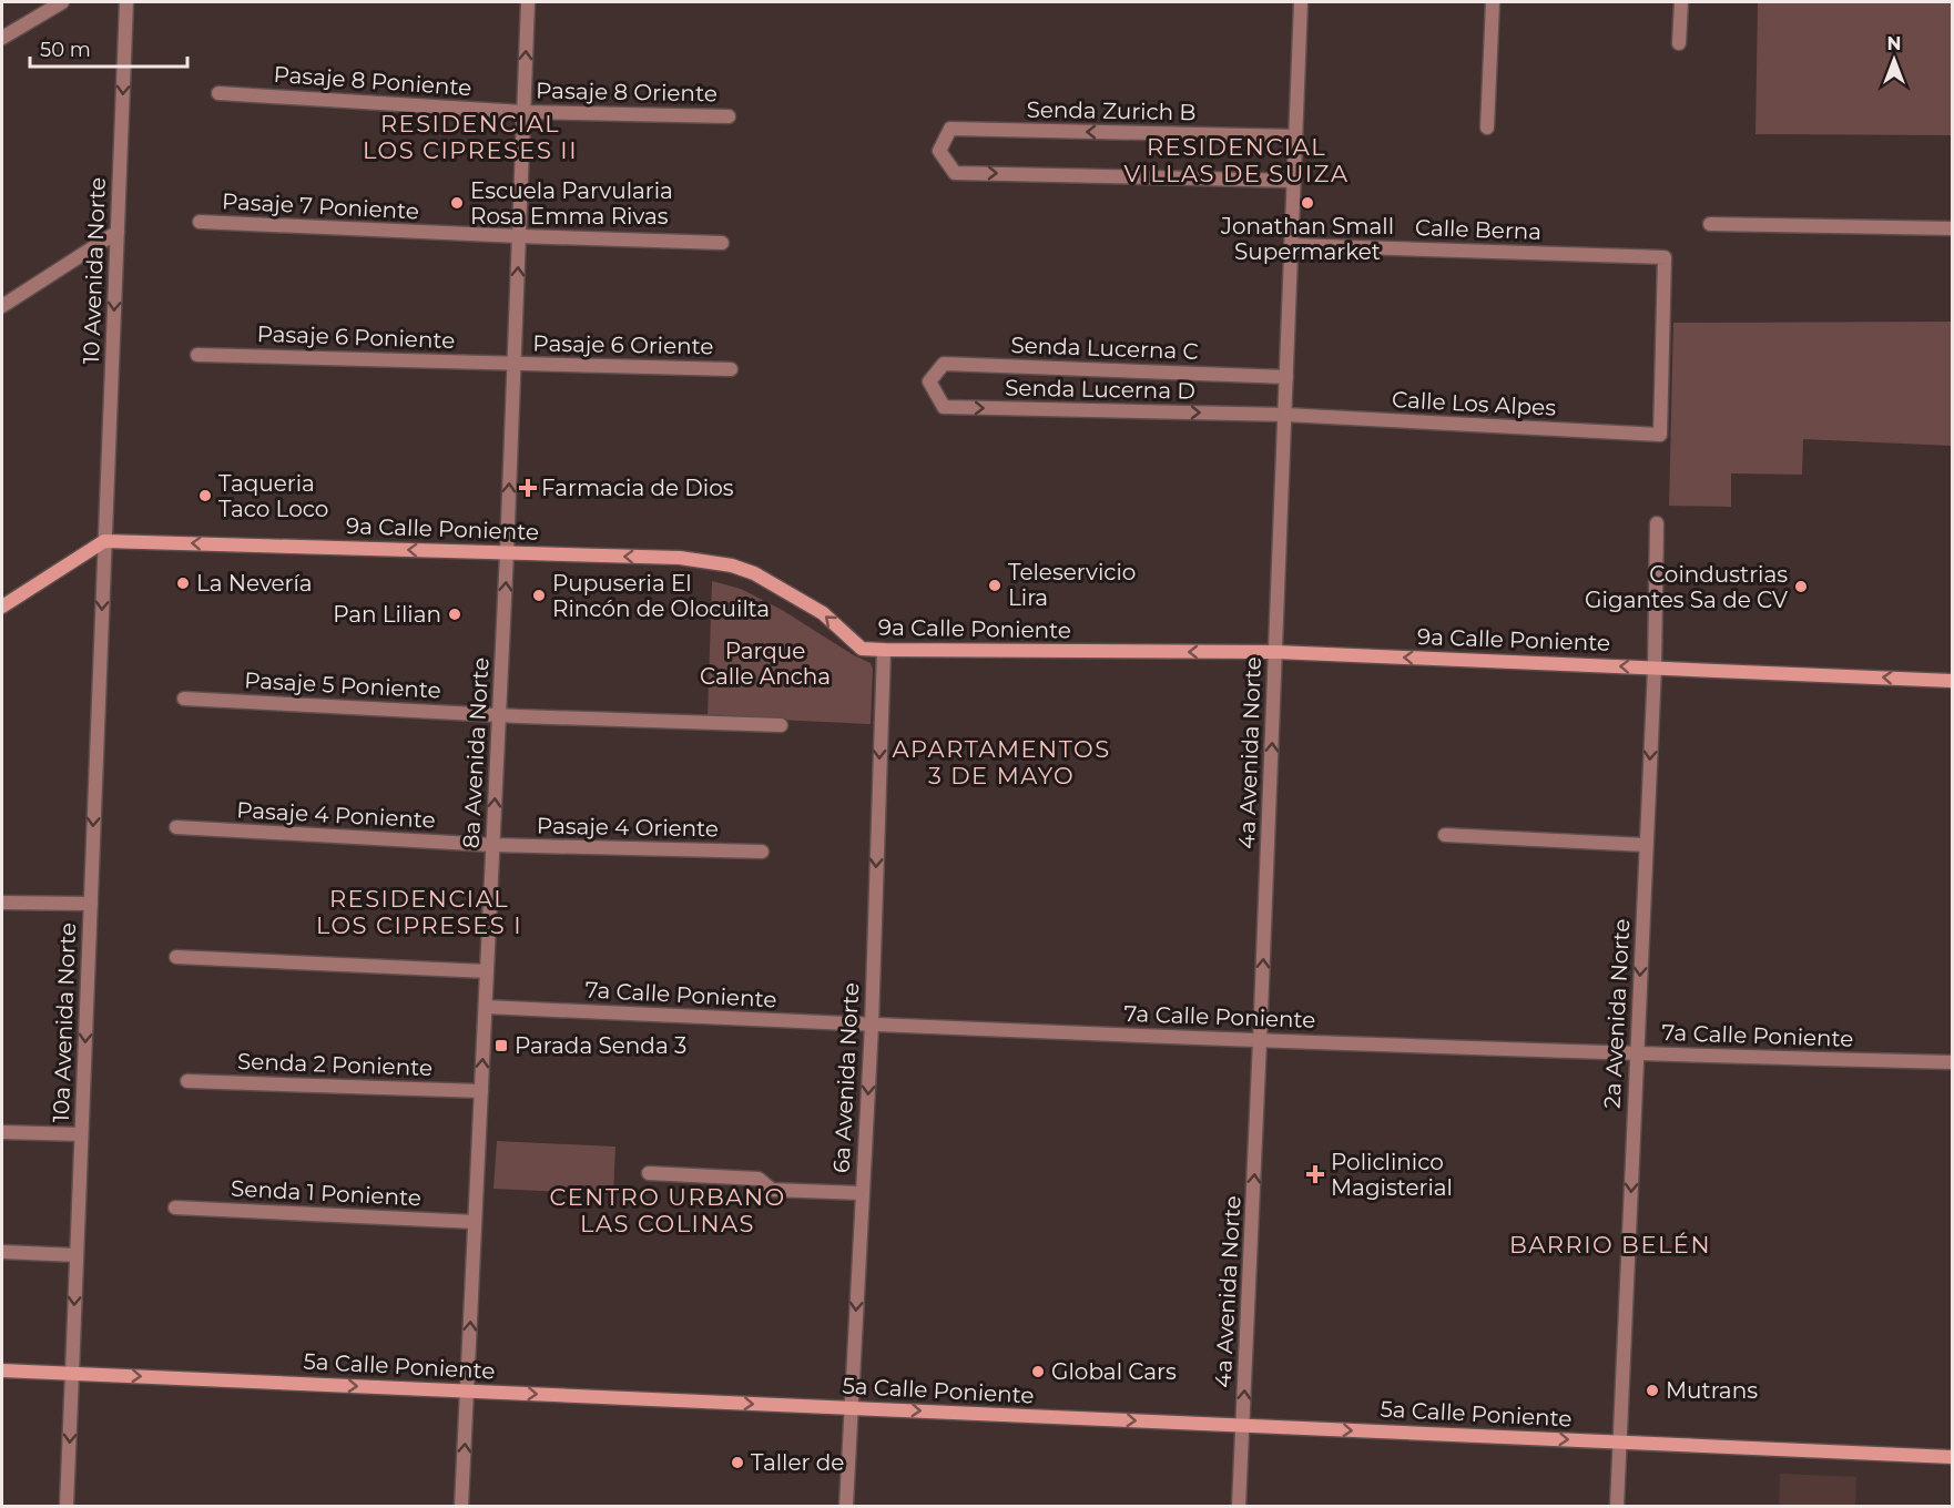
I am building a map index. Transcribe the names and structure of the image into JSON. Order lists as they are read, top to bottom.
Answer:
{
  "streets": {
    "main road": ["9a Calle Poniente", "5a Calle Poniente"],
    "street": [
      "Pasaje 8 Poniente",
      "Pasaje 8 Oriente",
      "Senda Zurich B",
      "Pasaje 7 Poniente",
      "Calle Berna",
      "10 Avenida Norte",
      "Pasaje 6 Poniente",
      "Pasaje 6 Oriente",
      "Senda Lucerna C",
      "Senda Lucerna D",
      "Calle Los Alpes",
      "Pasaje 5 Poniente",
      "8a Avenida Norte",
      "4a Avenida Norte",
      "Pasaje 4 Poniente",
      "Pasaje 4 Oriente",
      "7a Calle Poniente",
      "2a Avenida Norte",
      "10a Avenida Norte",
      "Senda 2 Poniente",
      "6a Avenida Norte",
      "Senda 1 Poniente"
    ]
  },
  "crossings": [
    ["Pasaje 8 Poniente", "Pasaje 8 Oriente"],
    ["Pasaje 8 Poniente", "8a Avenida Norte"],
    ["Pasaje 8 Oriente", "8a Avenida Norte"],
    ["Senda Zurich B", "4a Avenida Norte"],
    ["Pasaje 7 Poniente", "8a Avenida Norte"],
    ["Calle Berna", "Calle Los Alpes"],
    ["Calle Berna", "4a Avenida Norte"],
    ["10 Avenida Norte", "9a Calle Poniente"],
    ["10 Avenida Norte", "10a Avenida Norte"],
    ["Pasaje 6 Poniente", "Pasaje 6 Oriente"],
    ["Pasaje 6 Poniente", "8a Avenida Norte"],
    ["Pasaje 6 Oriente", "8a Avenida Norte"],
    ["Senda Lucerna C", "Senda Lucerna D"],
    ["Senda Lucerna C", "4a Avenida Norte"],
    ["Senda Lucerna D", "Calle Los Alpes"],
    ["Senda Lucerna D", "4a Avenida Norte"],
    ["Calle Los Alpes", "4a Avenida Norte"],
    ["9a Calle Poniente", "8a Avenida Norte"],
    ["9a Calle Poniente", "4a Avenida Norte"],
    ["9a Calle Poniente", "2a Avenida Norte"],
    ["9a Calle Poniente", "10a Avenida Norte"],
    ["9a Calle Poniente", "6a Avenida Norte"],
    ["Pasaje 5 Poniente", "8a Avenida Norte"],
    ["8a Avenida Norte", "Pasaje 4 Poniente"],
    ["8a Avenida Norte", "Pasaje 4 Oriente"],
    ["8a Avenida Norte", "7a Calle Poniente"],
    ["8a Avenida Norte", "Senda 2 Poniente"],
    ["8a Avenida Norte", "Senda 1 Poniente"],
    ["8a Avenida Norte", "5a Calle Poniente"],
    ["4a Avenida Norte", "7a Calle Poniente"],
    ["4a Avenida Norte", "5a Calle Poniente"],
    ["Pasaje 4 Poniente", "Pasaje 4 Oriente"],
    ["7a Calle Poniente", "2a Avenida Norte"],
    ["7a Calle Poniente", "6a Avenida Norte"],
    ["2a Avenida Norte", "5a Calle Poniente"],
    ["10a Avenida Norte", "5a Calle Poniente"],
    ["6a Avenida Norte", "5a Calle Poniente"]
  ],
  "one_way": [
    "10 Avenida Norte",
    "Senda Lucerna D",
    "9a Calle Poniente",
    "8a Avenida Norte",
    "4a Avenida Norte",
    "2a Avenida Norte",
    "10a Avenida Norte",
    "6a Avenida Norte",
    "5a Calle Poniente"
  ],
  "districts": [
    "RESIDENCIAL LOS CIPRESES II",
    "RESIDENCIAL VILLAS DE SUIZA",
    "APARTAMENTOS 3 DE MAYO",
    "RESIDENCIAL LOS CIPRESES I",
    "CENTRO URBANO LAS COLINAS",
    "BARRIO BELÉN"
  ],
  "parks": ["Parque Calle Ancha"],
  "places": {
    "other": [
      "Escuela Parvularia Rosa Emma Rivas",
      "Jonathan Small Supermarket",
      "Taqueria Taco Loco",
      "La Nevería",
      "Teleservicio Lira",
      "Coindustrias Gigantes Sa de CV",
      "Pupuseria El Rincón de Olocuilta",
      "Pan Lilian",
      "Global Cars",
      "Mutrans",
      "Taller de"
    ],
    "health": ["Farmacia de Dios", "Policlinico Magisterial"],
    "transit": ["Parada Senda 3"]
  },
  "scale_bar": "50 m",
  "north": "top"
}
